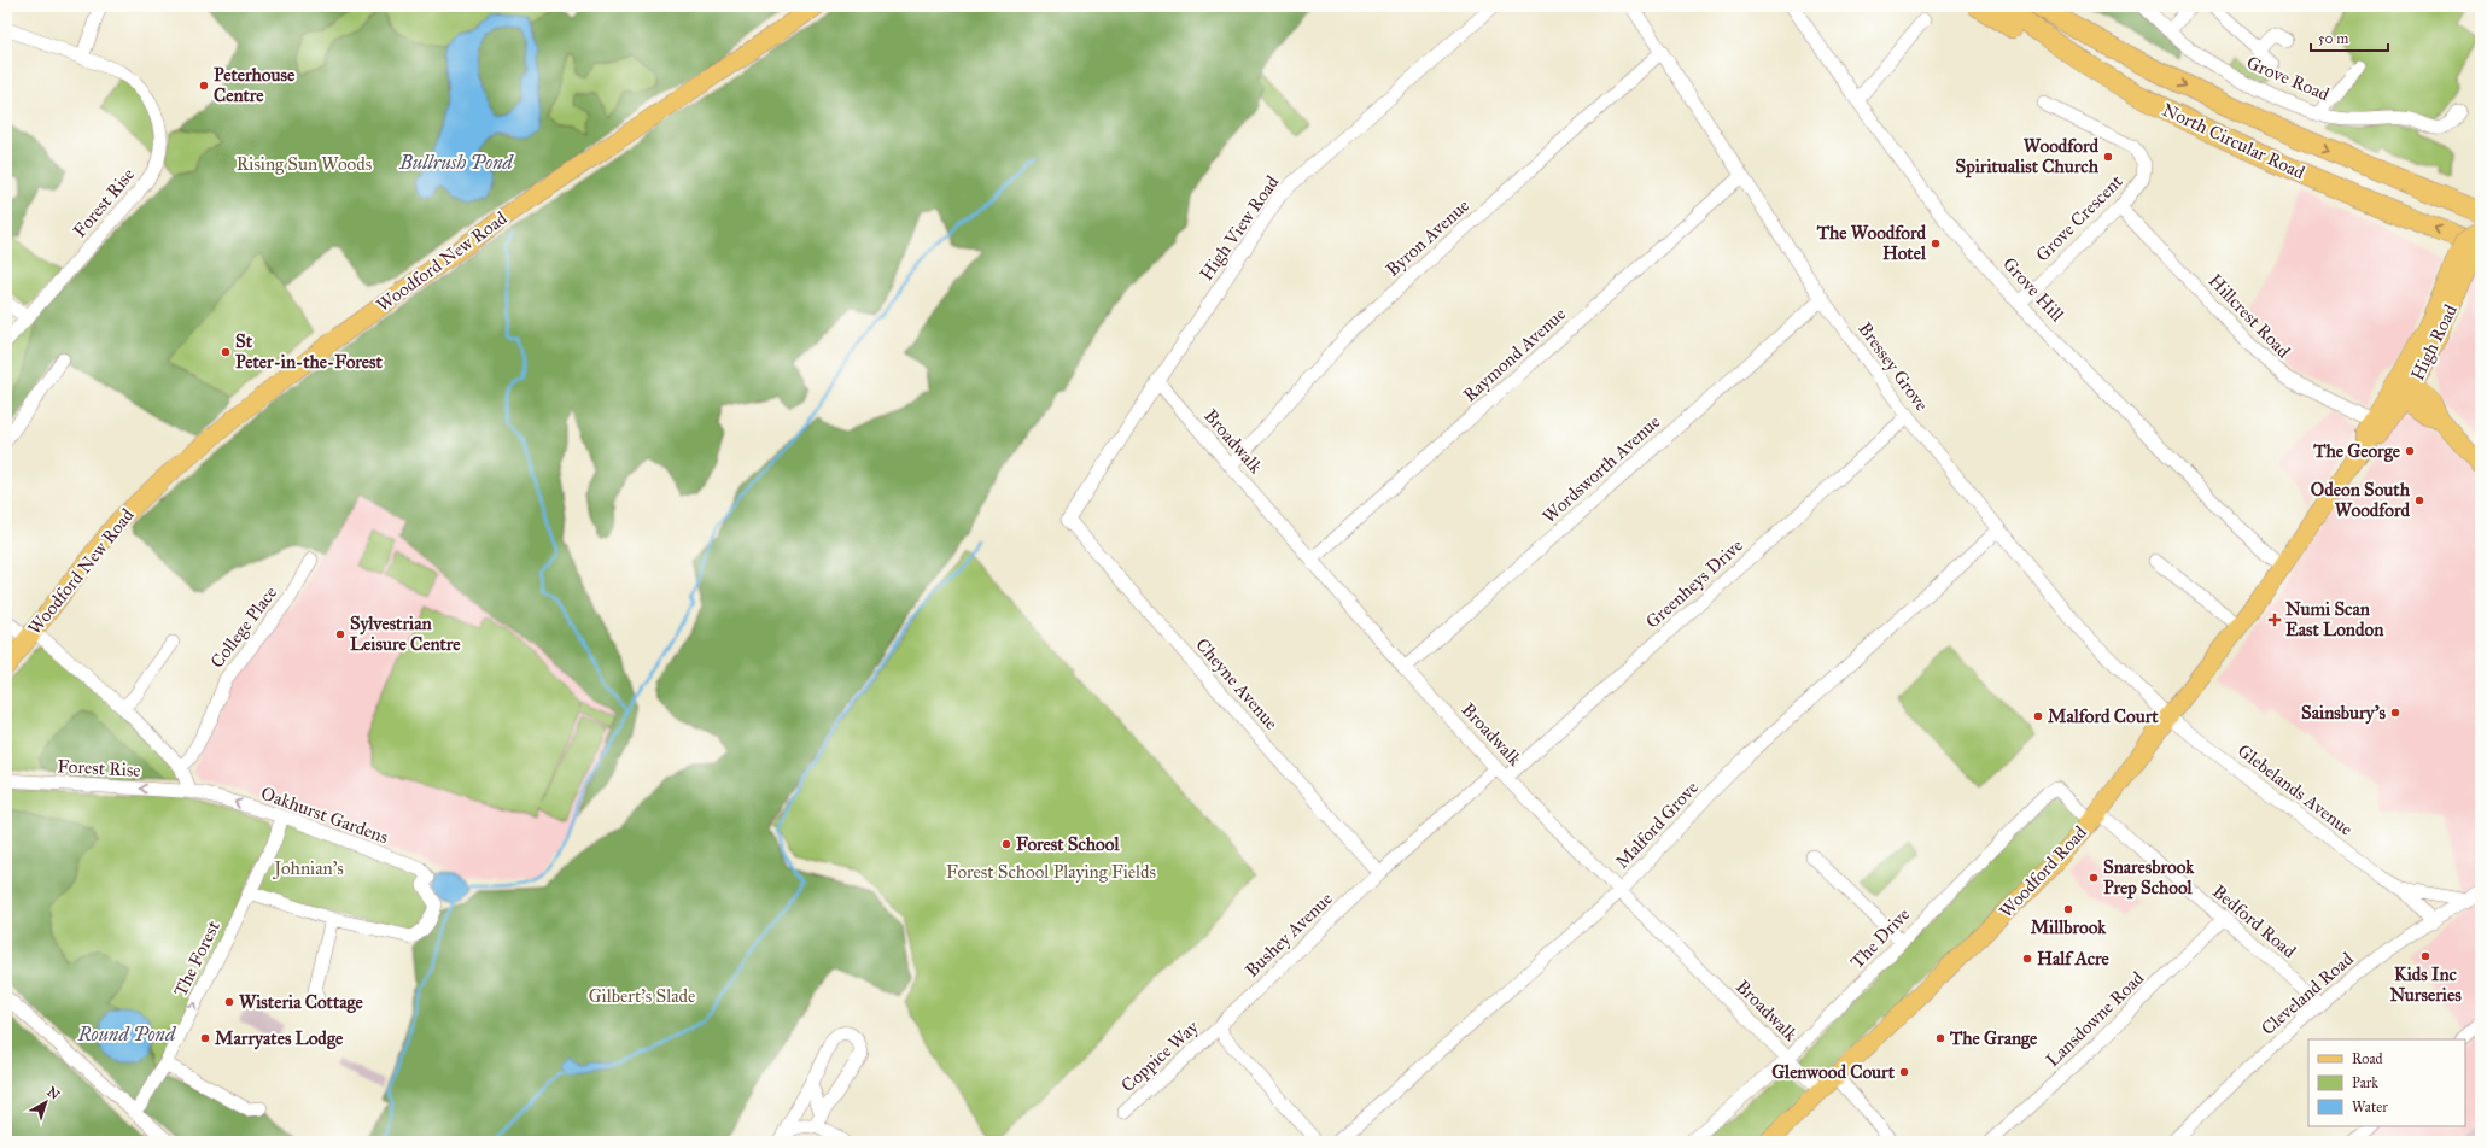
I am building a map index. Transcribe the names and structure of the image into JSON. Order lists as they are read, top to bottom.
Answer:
{
  "streets": {
    "highway": ["North Circular Road"],
    "main road": ["Woodford New Road", "High Road", "Woodford Road"],
    "street": [
      "Grove Road",
      "Forest Rise",
      "Grove Crescent",
      "High View Road",
      "Byron Avenue",
      "Grove Hill",
      "Hillcrest Road",
      "Raymond Avenue",
      "Bressey Grove",
      "Broadwalk",
      "Wordsworth Avenue",
      "Greenheys Drive",
      "College Place",
      "Cheyne Avenue",
      "Glebelands Avenue",
      "Oakhurst Gardens",
      "Malford Grove",
      "Bedford Road",
      "Bushey Avenue",
      "The Drive",
      "The Forest",
      "Cleveland Road",
      "Lansdowne Road",
      "Coppice Way"
    ]
  },
  "crossings": [
    ["North Circular Road", "High Road"],
    ["Forest Rise", "Oakhurst Gardens"],
    ["Grove Crescent", "Grove Hill"],
    ["Grove Crescent", "Hillcrest Road"],
    ["High View Road", "Broadwalk"],
    ["High View Road", "Cheyne Avenue"],
    ["Byron Avenue", "Bressey Grove"],
    ["Byron Avenue", "Broadwalk"],
    ["Grove Hill", "High Road"],
    ["Grove Hill", "Woodford Road"],
    ["Hillcrest Road", "High Road"],
    ["High Road", "Woodford Road"],
    ["Raymond Avenue", "Bressey Grove"],
    ["Raymond Avenue", "Broadwalk"],
    ["Bressey Grove", "Wordsworth Avenue"],
    ["Bressey Grove", "Greenheys Drive"],
    ["Bressey Grove", "Glebelands Avenue"],
    ["Bressey Grove", "Malford Grove"],
    ["Bressey Grove", "Woodford Road"],
    ["Broadwalk", "Wordsworth Avenue"],
    ["Broadwalk", "Greenheys Drive"],
    ["Broadwalk", "Malford Grove"],
    ["Broadwalk", "Woodford Road"],
    ["Broadwalk", "Bushey Avenue"],
    ["Broadwalk", "The Drive"],
    ["Cheyne Avenue", "Bushey Avenue"],
    ["Glebelands Avenue", "Woodford Road"],
    ["Glebelands Avenue", "Cleveland Road"],
    ["Oakhurst Gardens", "The Forest"],
    ["Woodford Road", "Bedford Road"],
    ["Woodford Road", "The Drive"],
    ["Bedford Road", "The Drive"],
    ["Bedford Road", "Cleveland Road"],
    ["Bedford Road", "Lansdowne Road"],
    ["Bushey Avenue", "Coppice Way"]
  ],
  "water": ["Bullrush Pond", "Round Pond"],
  "parks": [
    "Rising Sun Woods",
    "Johnian's",
    "Forest School Playing Fields",
    "Gilbert's Slade"
  ],
  "places": {
    "other": [
      "Peterhouse Centre",
      "Woodford Spiritualist Church",
      "The Woodford Hotel",
      "St Peter-in-the-Forest",
      "The George",
      "Odeon South Woodford",
      "Sylvestrian Leisure Centre",
      "Sainsbury's",
      "Malford Court",
      "Forest School",
      "Snaresbrook Prep School",
      "Millbrook",
      "Kids Inc Nurseries",
      "Half Acre",
      "Wisteria Cottage",
      "Marryates Lodge",
      "The Grange",
      "Glenwood Court"
    ],
    "health": ["Numi Scan East London"]
  },
  "legend": ["Road", "Park", "Water"],
  "scale_bar": "50 m",
  "north": "top right"
}
